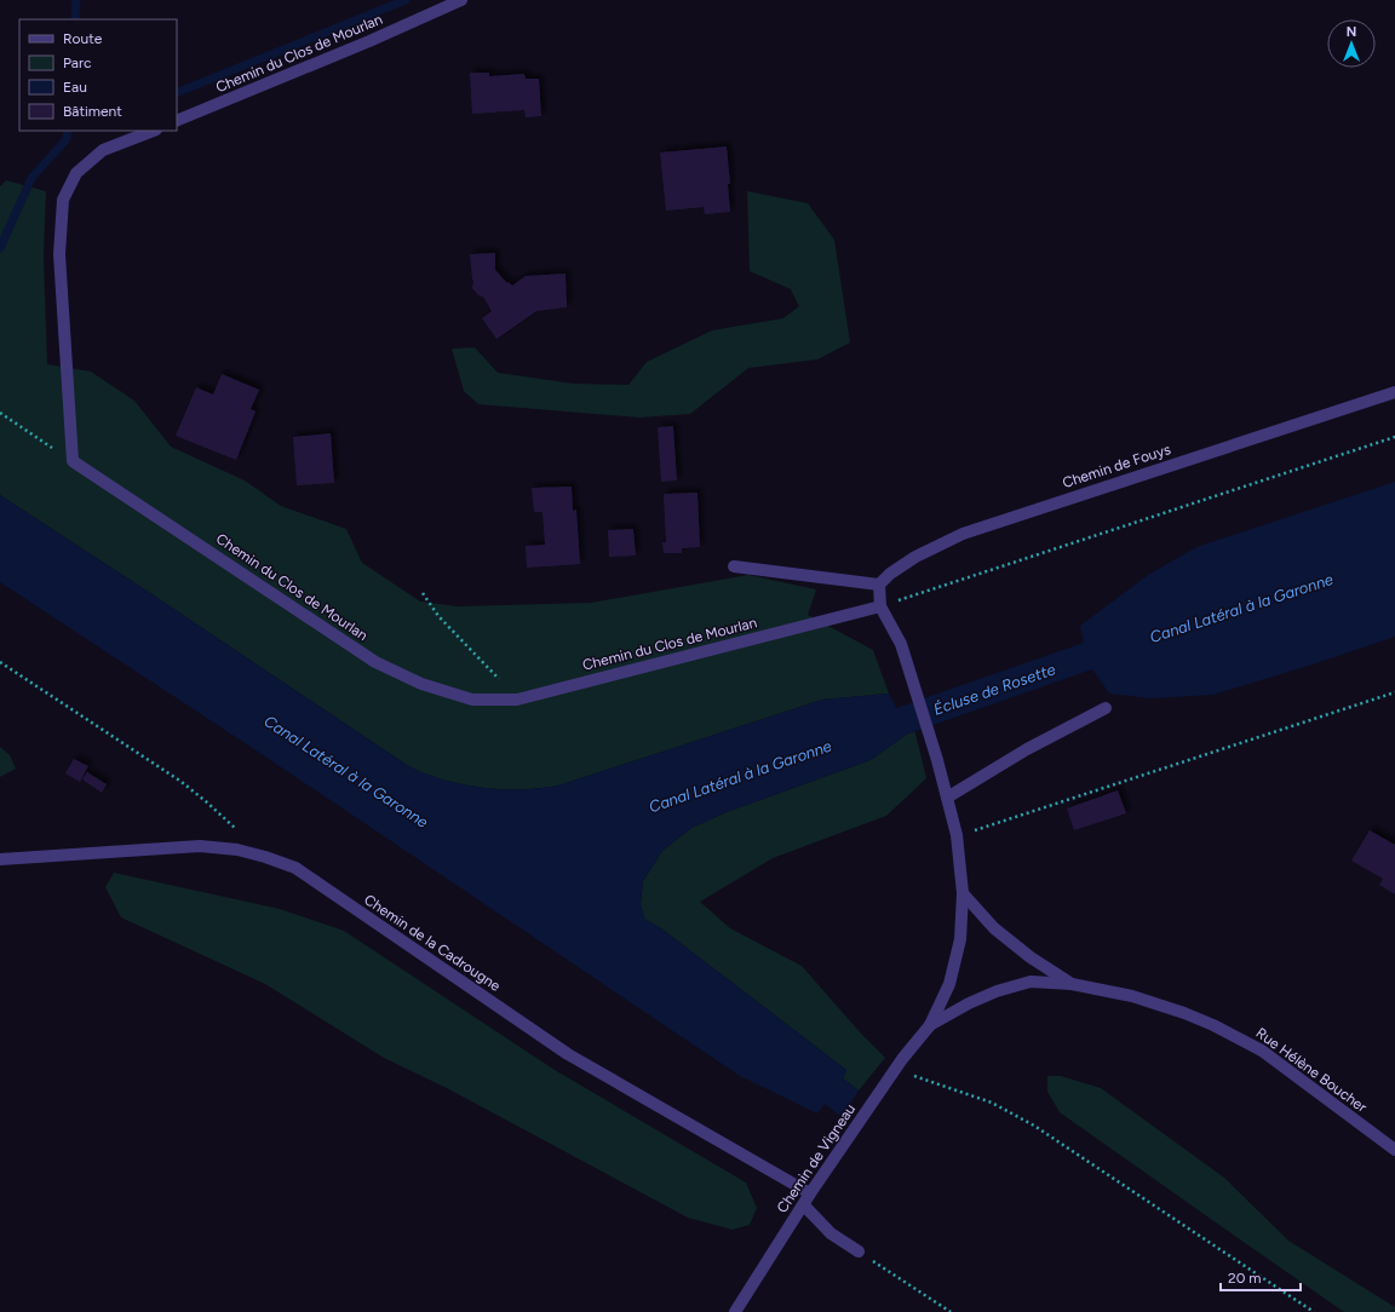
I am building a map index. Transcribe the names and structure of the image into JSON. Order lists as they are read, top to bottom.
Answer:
{
  "streets": {
    "street": [
      "Chemin du Clos de Mourlan",
      "Chemin de Fouys",
      "Chemin de la Cadrougne",
      "Rue Hélène Boucher",
      "Chemin de Vigneau"
    ]
  },
  "crossings": [
    ["Chemin de la Cadrougne", "Chemin de Vigneau"],
    ["Rue Hélène Boucher", "Chemin de Vigneau"]
  ],
  "water": ["Canal Latéral à la Garonne", "Écluse de Rosette"],
  "legend": [
    "Route",
    "Parc",
    "Eau",
    "Bâtiment"
  ],
  "scale_bar": "20 m",
  "north": "top"
}
